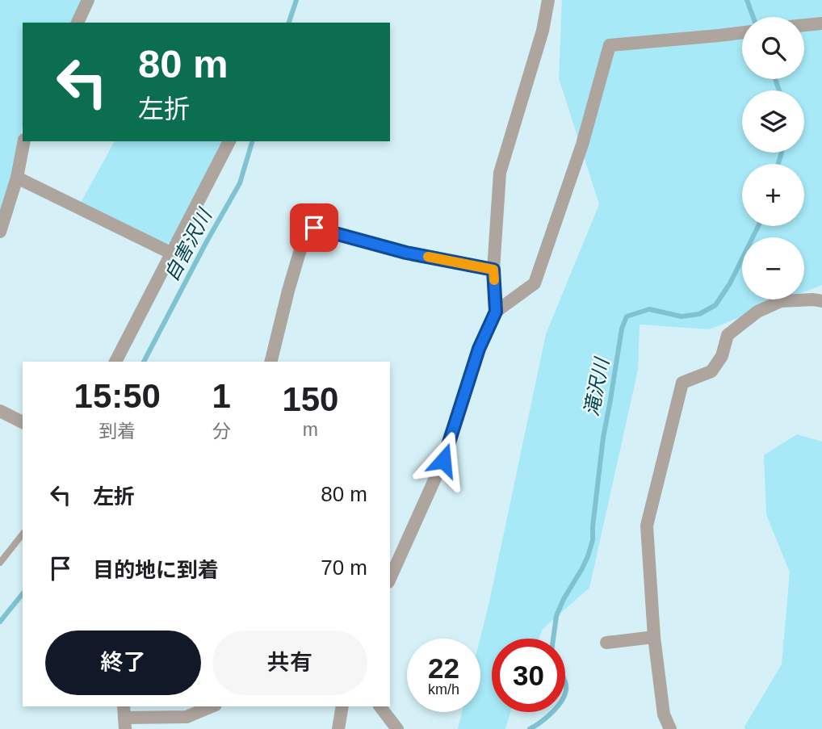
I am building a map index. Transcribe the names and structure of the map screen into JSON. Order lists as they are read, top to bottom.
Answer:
{
  "water": ["自害沢川", "滝沢川"],
  "page": {
    "map_buttons": ["+", "−"],
    "turn": ["80 m", "左折"],
    "eta": [
      "15:50",
      "到着",
      "1",
      "分",
      "150",
      "m"
    ],
    "list": [
      {
        "name": "左折",
        "value": "80 m"
      },
      {
        "name": "目的地に到着",
        "value": "70 m"
      }
    ],
    "buttons": ["終了", "共有"],
    "speed": "22 km/h",
    "limit": "30"
  }
}
